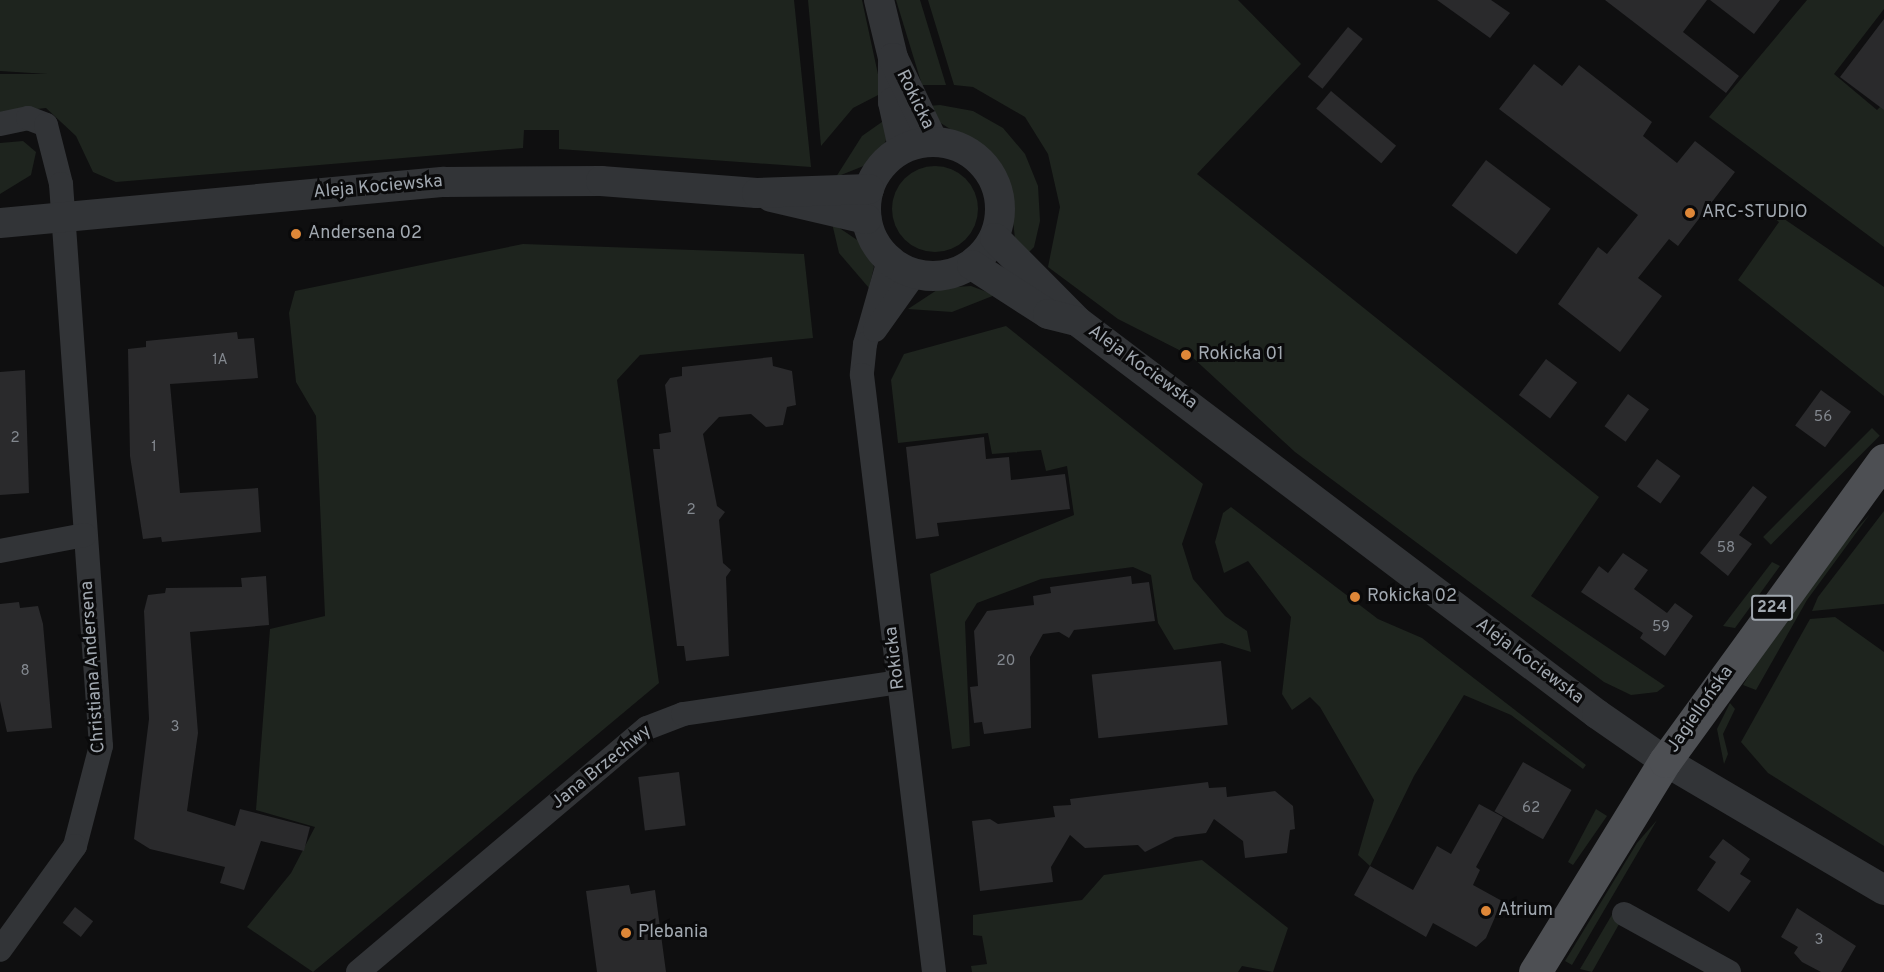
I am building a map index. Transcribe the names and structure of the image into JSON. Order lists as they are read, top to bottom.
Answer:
{
  "streets": {
    "main road": ["224", "Jagiellońska"],
    "street": [
      "Rokicka",
      "Aleja Kociewska",
      "Christiana Andersena",
      "Jana Brzechwy"
    ]
  },
  "crossings": [
    ["Rokicka", "Aleja Kociewska"],
    ["Rokicka", "Jana Brzechwy"],
    ["Aleja Kociewska", "Christiana Andersena"],
    ["Aleja Kociewska", "Jagiellońska"]
  ],
  "places": [
    "ARC-STUDIO",
    "Andersena 02",
    "Rokicka 01",
    "Rokicka 02",
    "Atrium",
    "Plebania"
  ],
  "house_numbers": [
    "1A",
    "56",
    "2",
    "1",
    "2",
    "58",
    "59",
    "20",
    "8",
    "3",
    "62",
    "3"
  ]
}
